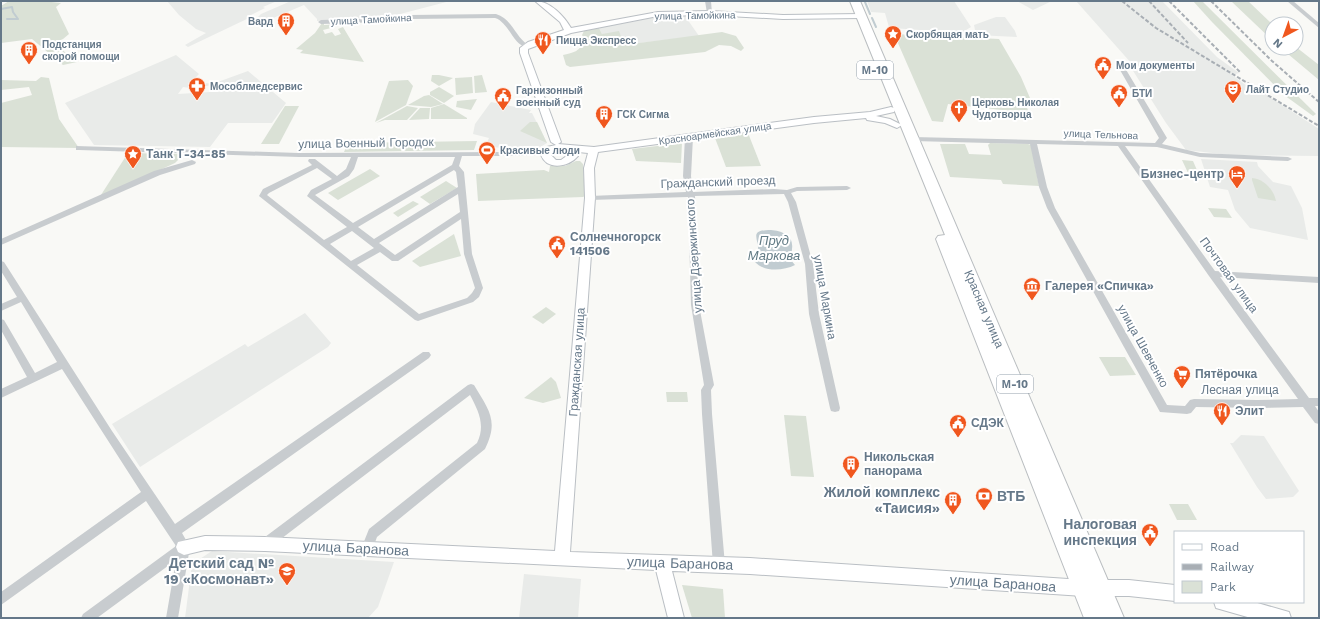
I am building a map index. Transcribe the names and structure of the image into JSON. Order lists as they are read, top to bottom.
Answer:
{
  "streets": {
    "highway": ["М-10", "Красная улица"],
    "street": [
      "улица Тамойкина",
      "Красноармейская улица",
      "улица Тельнова",
      "улица Военный Городок",
      "Гражданский проезд",
      "улица Дзержинского",
      "Почтовая улица",
      "улица Маркина",
      "улица Шевченко",
      "Гражданская улица",
      "Лесная улица",
      "улица Баранова"
    ]
  },
  "crossings": [
    ["улица Тамойкина", "Красная улица"],
    ["Красноармейская улица", "улица Военный Городок"],
    ["Красноармейская улица", "улица Дзержинского"],
    ["Красноармейская улица", "Гражданская улица"],
    ["улица Тельнова", "Почтовая улица"],
    ["улица Тельнова", "Красная улица"],
    ["улица Тельнова", "улица Шевченко"],
    ["улица Военный Городок", "Гражданская улица"],
    ["Гражданский проезд", "улица Дзержинского"],
    ["Гражданский проезд", "улица Маркина"],
    ["Гражданский проезд", "Гражданская улица"],
    ["улица Дзержинского", "улица Баранова"],
    ["Почтовая улица", "Лесная улица"],
    ["Красная улица", "улица Баранова"],
    ["улица Шевченко", "Лесная улица"],
    ["Гражданская улица", "улица Баранова"]
  ],
  "water": ["Пруд Маркова"],
  "places": {
    "building": [
      "Вард",
      "Подстанция скорой помощи",
      "ГСК Сигма",
      "Никольская панорама",
      "Жилой комплекс «Таисия»"
    ],
    "place": ["Скорбящая мать", "Танк Т-34-85"],
    "restaurant": ["Пицца Экспресс", "Элит"],
    "public building": [
      "Мои документы",
      "БТИ",
      "Гарнизонный военный суд",
      "Солнечногорск 141506",
      "СДЭК",
      "Налоговая инспекция"
    ],
    "pharmacy": ["Мособлмедсервис"],
    "theatre": ["Лайт Студио"],
    "church": ["Церковь Николая Чудотворца"],
    "sports": ["Красивые люди"],
    "hotel": ["Бизнес-центр"],
    "museum": ["Галерея «Спичка»"],
    "supermarket": ["Пятёрочка"],
    "bank": ["ВТБ"],
    "school or university": ["Детский сад № 19 «Космонавт»"]
  },
  "legend": ["Road", "Railway", "Park"],
  "north": "bottom left"
}
